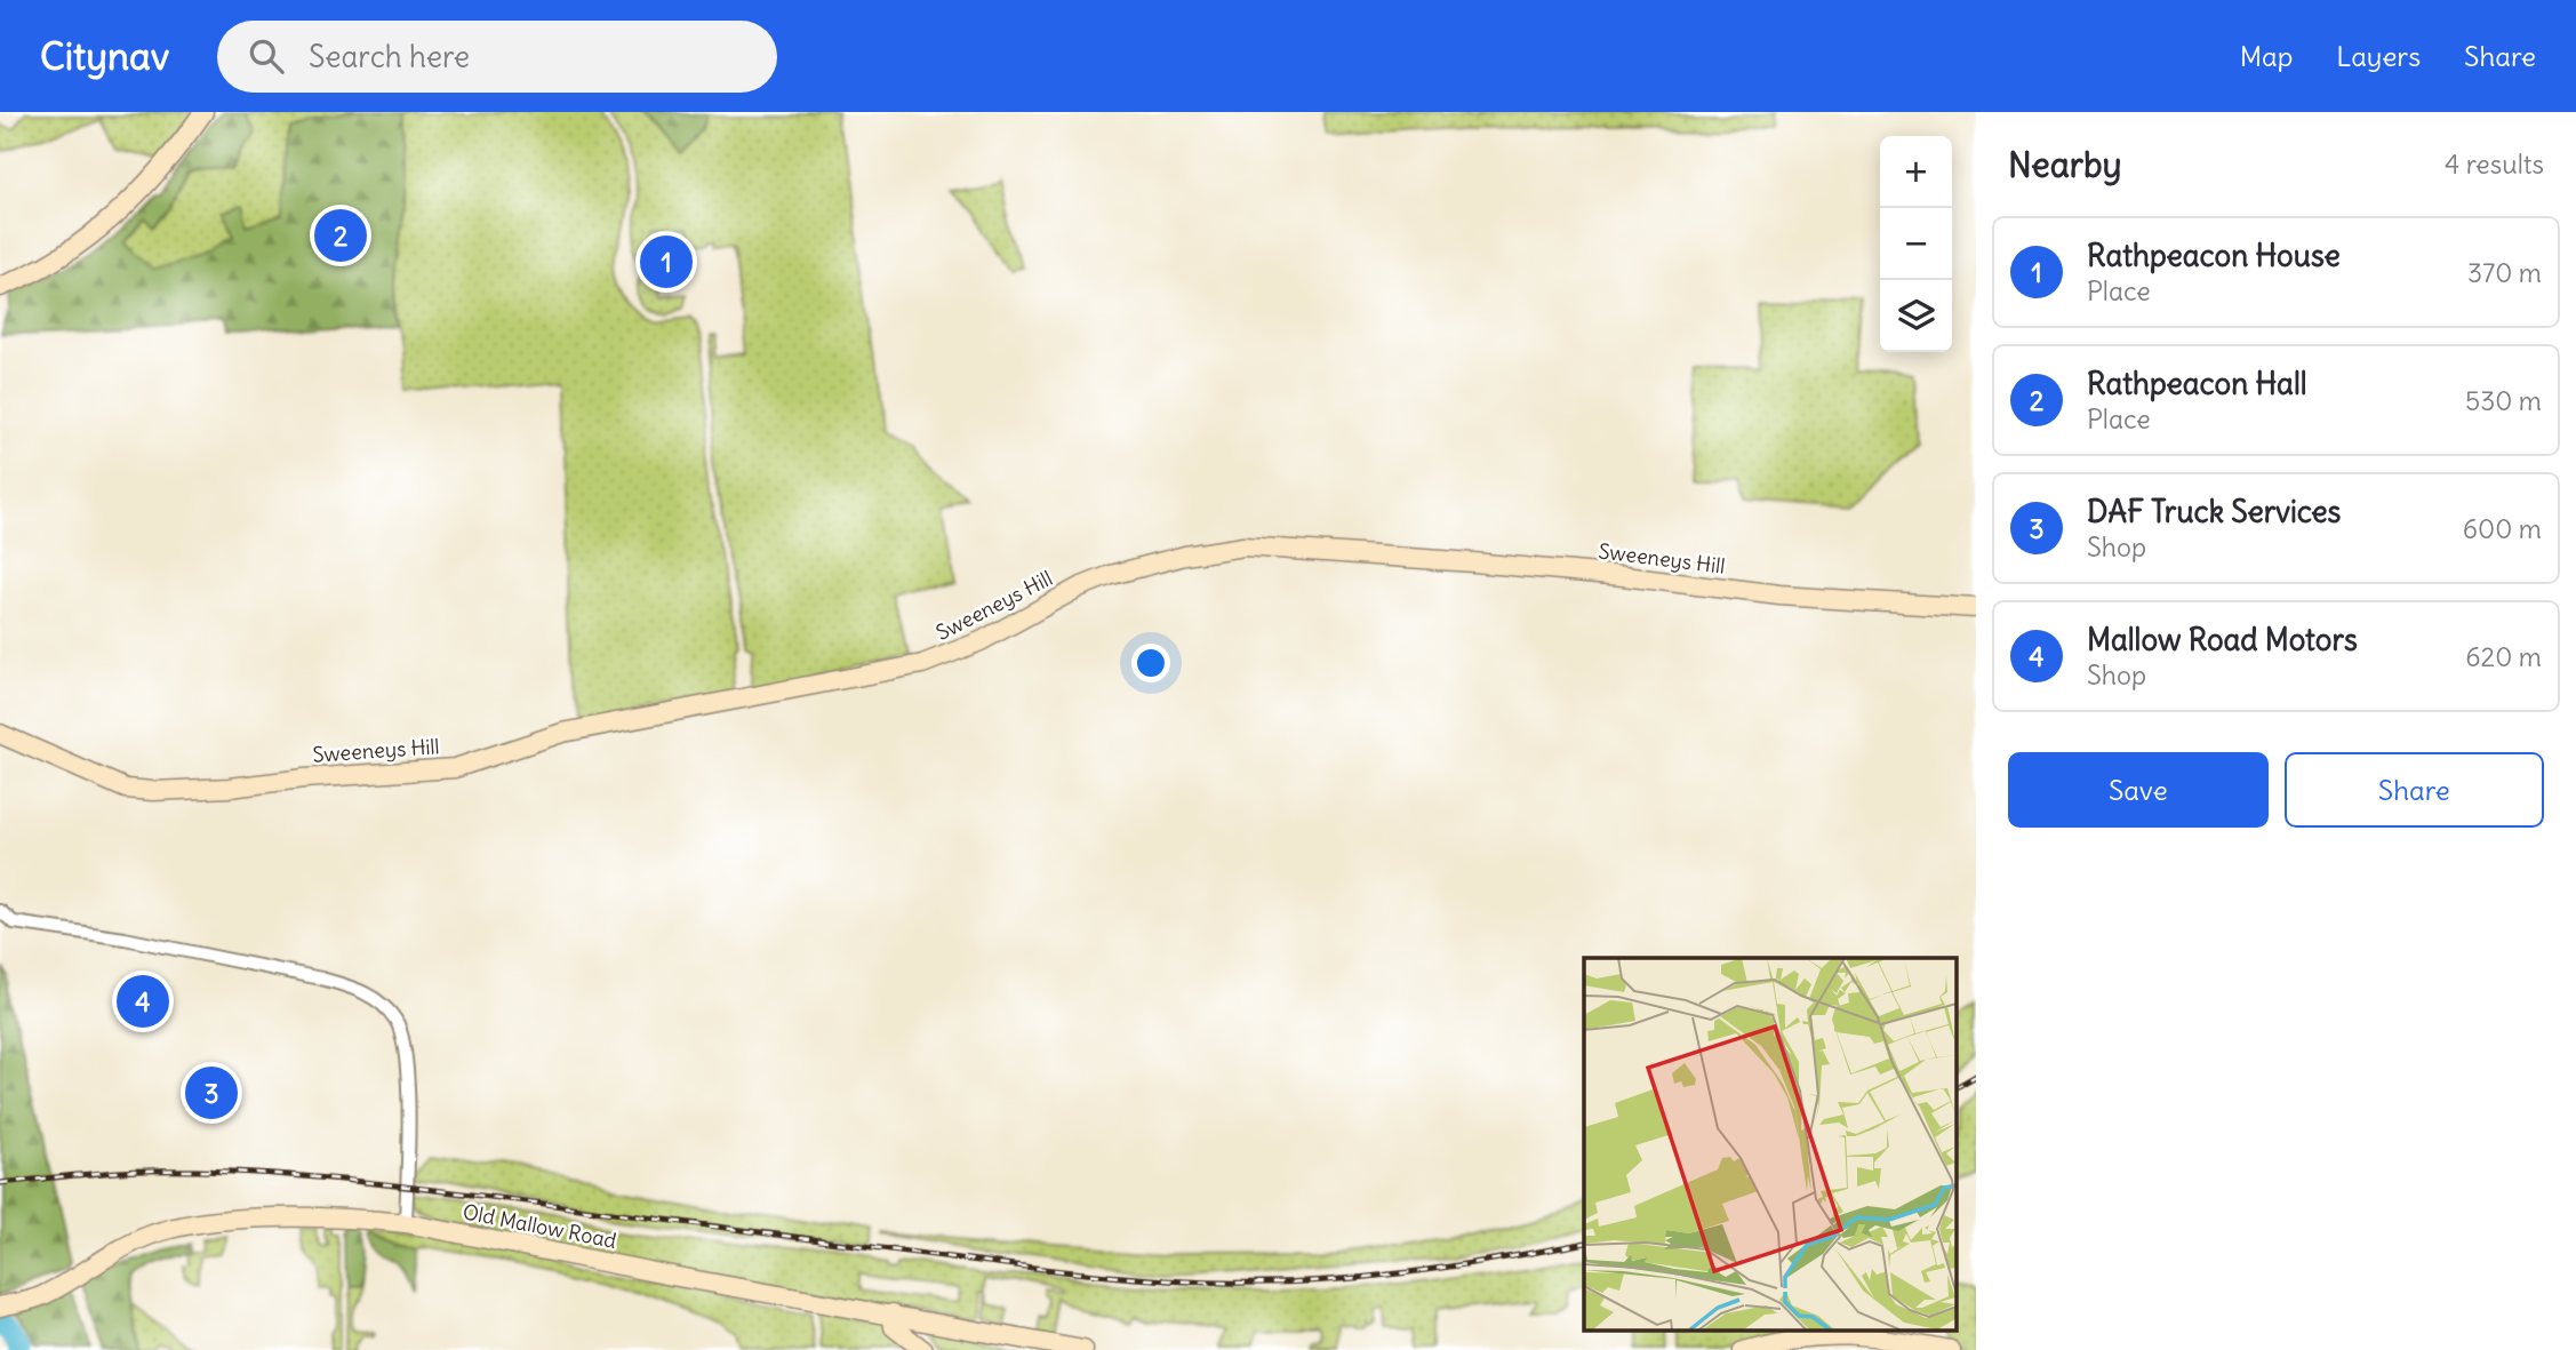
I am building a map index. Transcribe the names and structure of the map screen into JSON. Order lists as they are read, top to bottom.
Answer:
{
  "streets": {
    "street": ["Sweeneys Hill", "Old Mallow Road"]
  },
  "page": {
    "header": "Citynav",
    "search": "Search here",
    "nav": ["Map", "Layers", "Share"],
    "heading": ["Nearby", "4 results"],
    "map_buttons": ["+", "−"],
    "pins": [
      "2",
      "1",
      "4",
      "3"
    ],
    "list": [
      {
        "mark": "1",
        "name": "Rathpeacon House",
        "note": "Place",
        "value": "370 m"
      },
      {
        "mark": "2",
        "name": "Rathpeacon Hall",
        "note": "Place",
        "value": "530 m"
      },
      {
        "mark": "3",
        "name": "DAF Truck Services",
        "note": "Shop",
        "value": "600 m"
      },
      {
        "mark": "4",
        "name": "Mallow Road Motors",
        "note": "Shop",
        "value": "620 m"
      }
    ],
    "buttons": ["Save", "Share"]
  }
}
